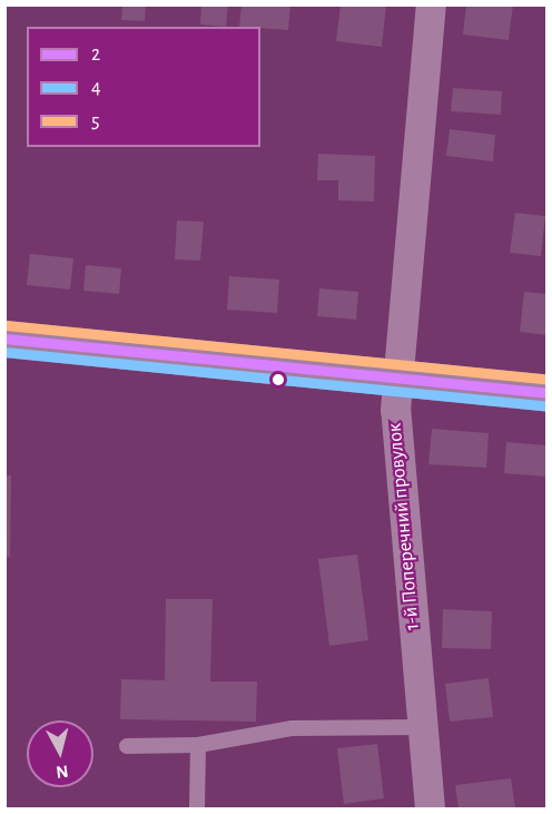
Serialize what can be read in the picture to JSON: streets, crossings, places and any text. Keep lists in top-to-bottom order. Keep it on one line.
{"streets":{"street":["1-й Поперечний провулок"]},"lines":["transit line 5","transit line 2","transit line 4"],"legend":["2","4","5"],"north":"bottom"}
